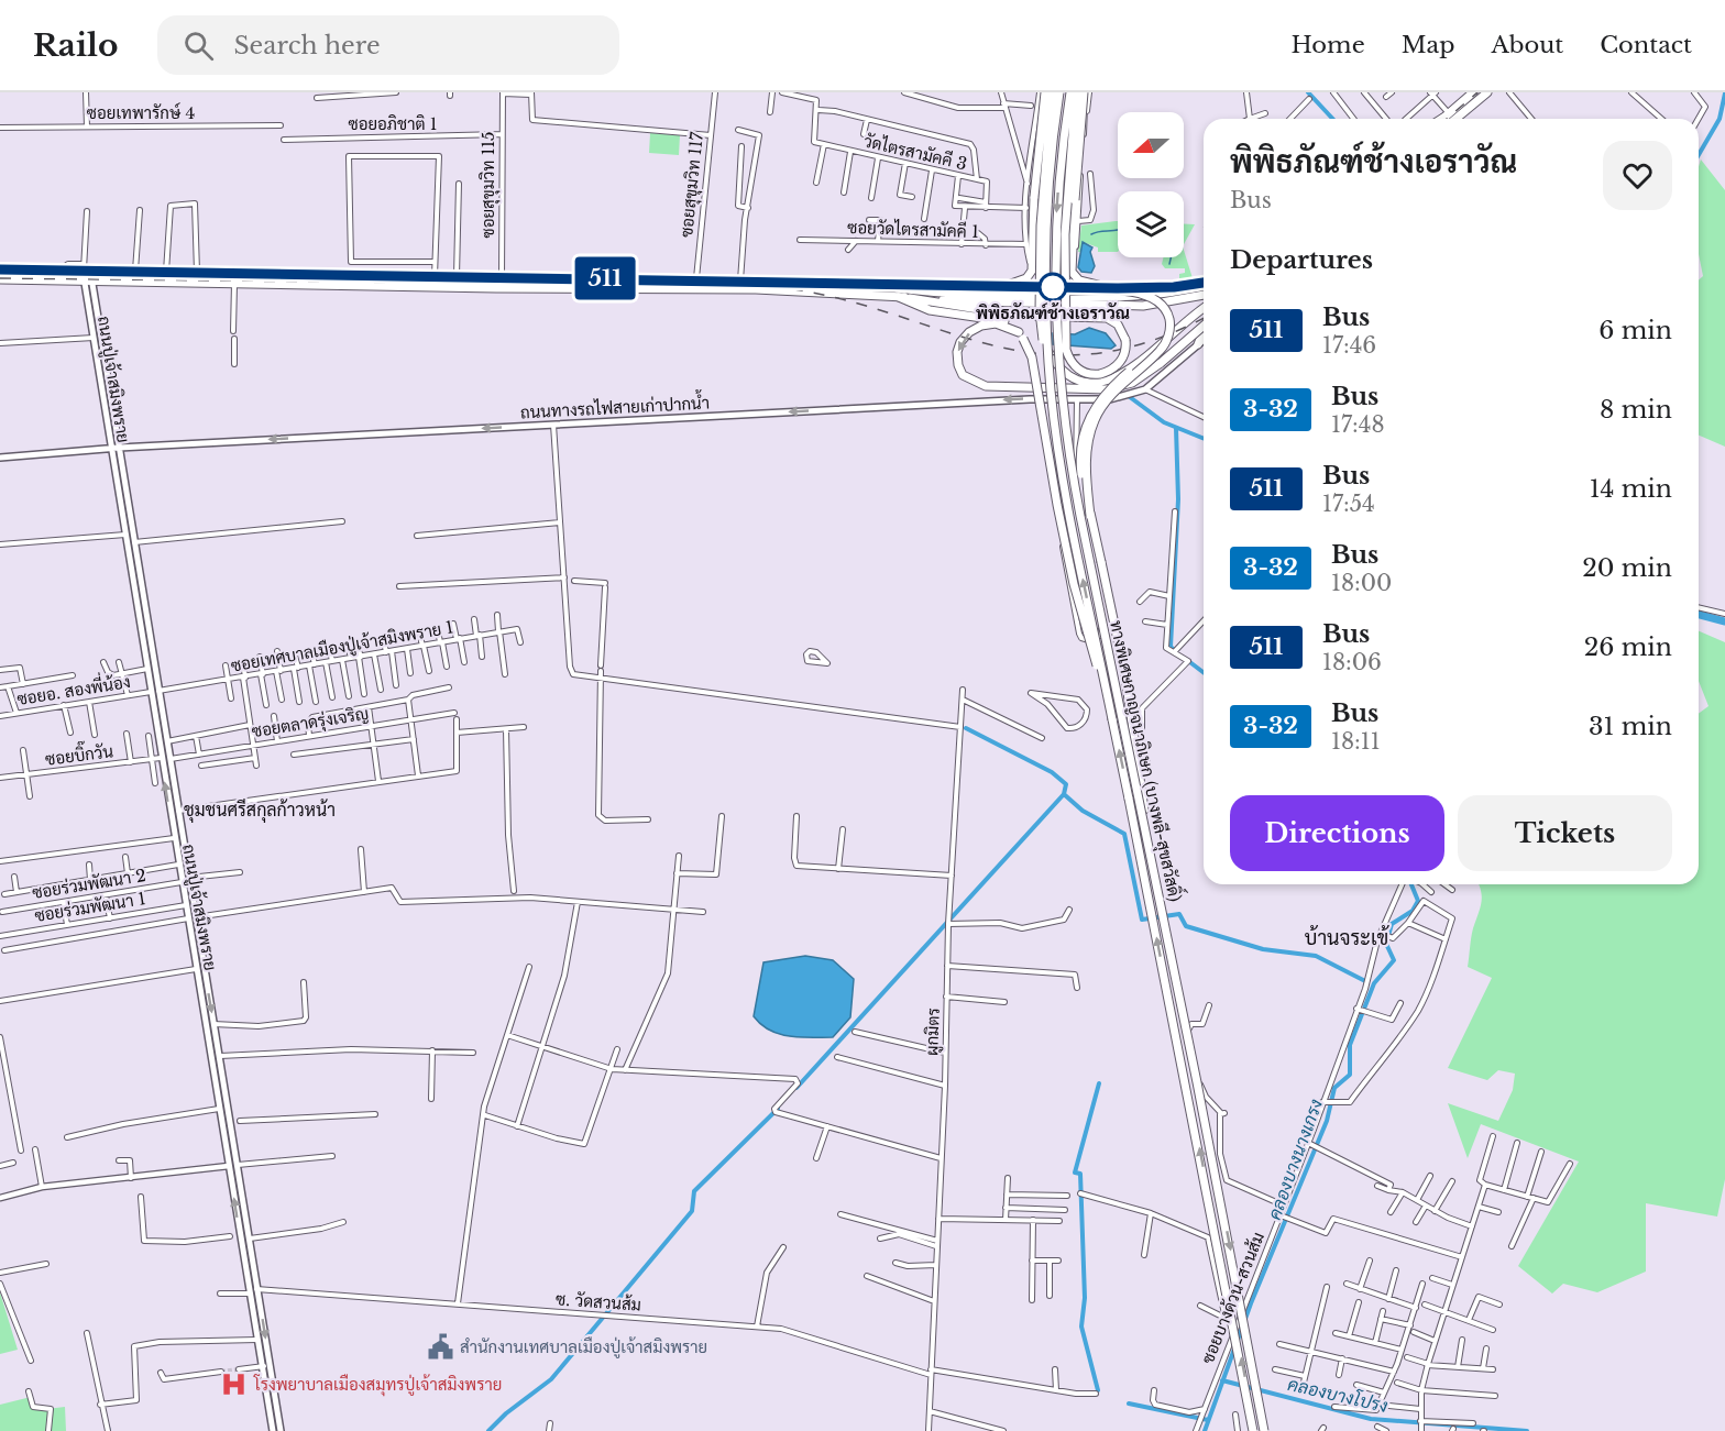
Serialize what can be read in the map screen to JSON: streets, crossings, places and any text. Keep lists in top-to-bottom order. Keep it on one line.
{"streets":{"highway":["ทางพิเศษกาญจนาภิเษก (บางพลี-สุขสวัสดิ์)"],"main road":["ถนนปู่เจ้าสมิงพราย","ถนนทางรถไฟสายเก่าปากน้ำ"],"street":["ซอยเทพารักษ์ 4","ซอยอภิชาติ 1","วัดไตรสามัคคี 3","ซอยสุขุมวิท 115","ซอยสุขุมวิท 117","ซอยวัดไตรสามัคคี 1","ซอยเทศบาลเมืองปู่เจ้าสมิงพราย 1","ซอยอ. สองพี่น้อง","ซอยตลาดรุ่งเจริญ","ซอยบิ๊กวัน","ซอยร่วมพัฒนา 2","ซอยร่วมพัฒนา 1","ผูกมิตร","ซอยบางด้วน-สวนส้ม","ซ. วัดสวนส้ม"]},"crossings":[["ซอยอภิชาติ 1","ซอยสุขุมวิท 115"],["ถนนปู่เจ้าสมิงพราย","ถนนทางรถไฟสายเก่าปากน้ำ"],["ถนนปู่เจ้าสมิงพราย","ซอยเทศบาลเมืองปู่เจ้าสมิงพราย 1"],["ถนนปู่เจ้าสมิงพราย","ซอยอ. สองพี่น้อง"],["ถนนปู่เจ้าสมิงพราย","ซอยตลาดรุ่งเจริญ"],["ถนนปู่เจ้าสมิงพราย","ซอยบิ๊กวัน"],["ถนนปู่เจ้าสมิงพราย","ซอยร่วมพัฒนา 2"],["ถนนปู่เจ้าสมิงพราย","ซอยร่วมพัฒนา 1"],["ถนนปู่เจ้าสมิงพราย","ซ. วัดสวนส้ม"],["ซอยเทศบาลเมืองปู่เจ้าสมิงพราย 1","ซอยอ. สองพี่น้อง"],["ผูกมิตร","ซ. วัดสวนส้ม"]],"one_way":["ถนนทางรถไฟสายเก่าปากน้ำ"],"districts":["ชุมชนศรีสกุลก้าวหน้า","บ้านจระเข้"],"water":["คลองบางนางเกรง","คลองบางโปรง"],"places":{"other":["พิพิธภัณฑ์ช้างเอราวัณ"],"public building":["สำนักงานเทศบาลเมืองปู่เจ้าสมิงพราย"],"hospital":["โรงพยาบาลเมืองสมุทรปู่เจ้าสมิงพราย"]},"lines":["bus line 511"],"north":"left","page":{"header":"Railo","search":"Search here","nav":["Home","Map","About","Contact"],"on_map":"511","heading":[["พิพิธภัณฑ์ช้างเอราวัณ","Bus"],"Departures"],"list":[{"mark":"511","name":"Bus","note":"17:46","value":"6 min"},{"mark":"3-32","name":"Bus","note":"17:48","value":"8 min"},{"mark":"511","name":"Bus","note":"17:54","value":"14 min"},{"mark":"3-32","name":"Bus","note":"18:00","value":"20 min"},{"mark":"511","name":"Bus","note":"18:06","value":"26 min"},{"mark":"3-32","name":"Bus","note":"18:11","value":"31 min"}],"buttons":["Directions","Tickets"]}}
